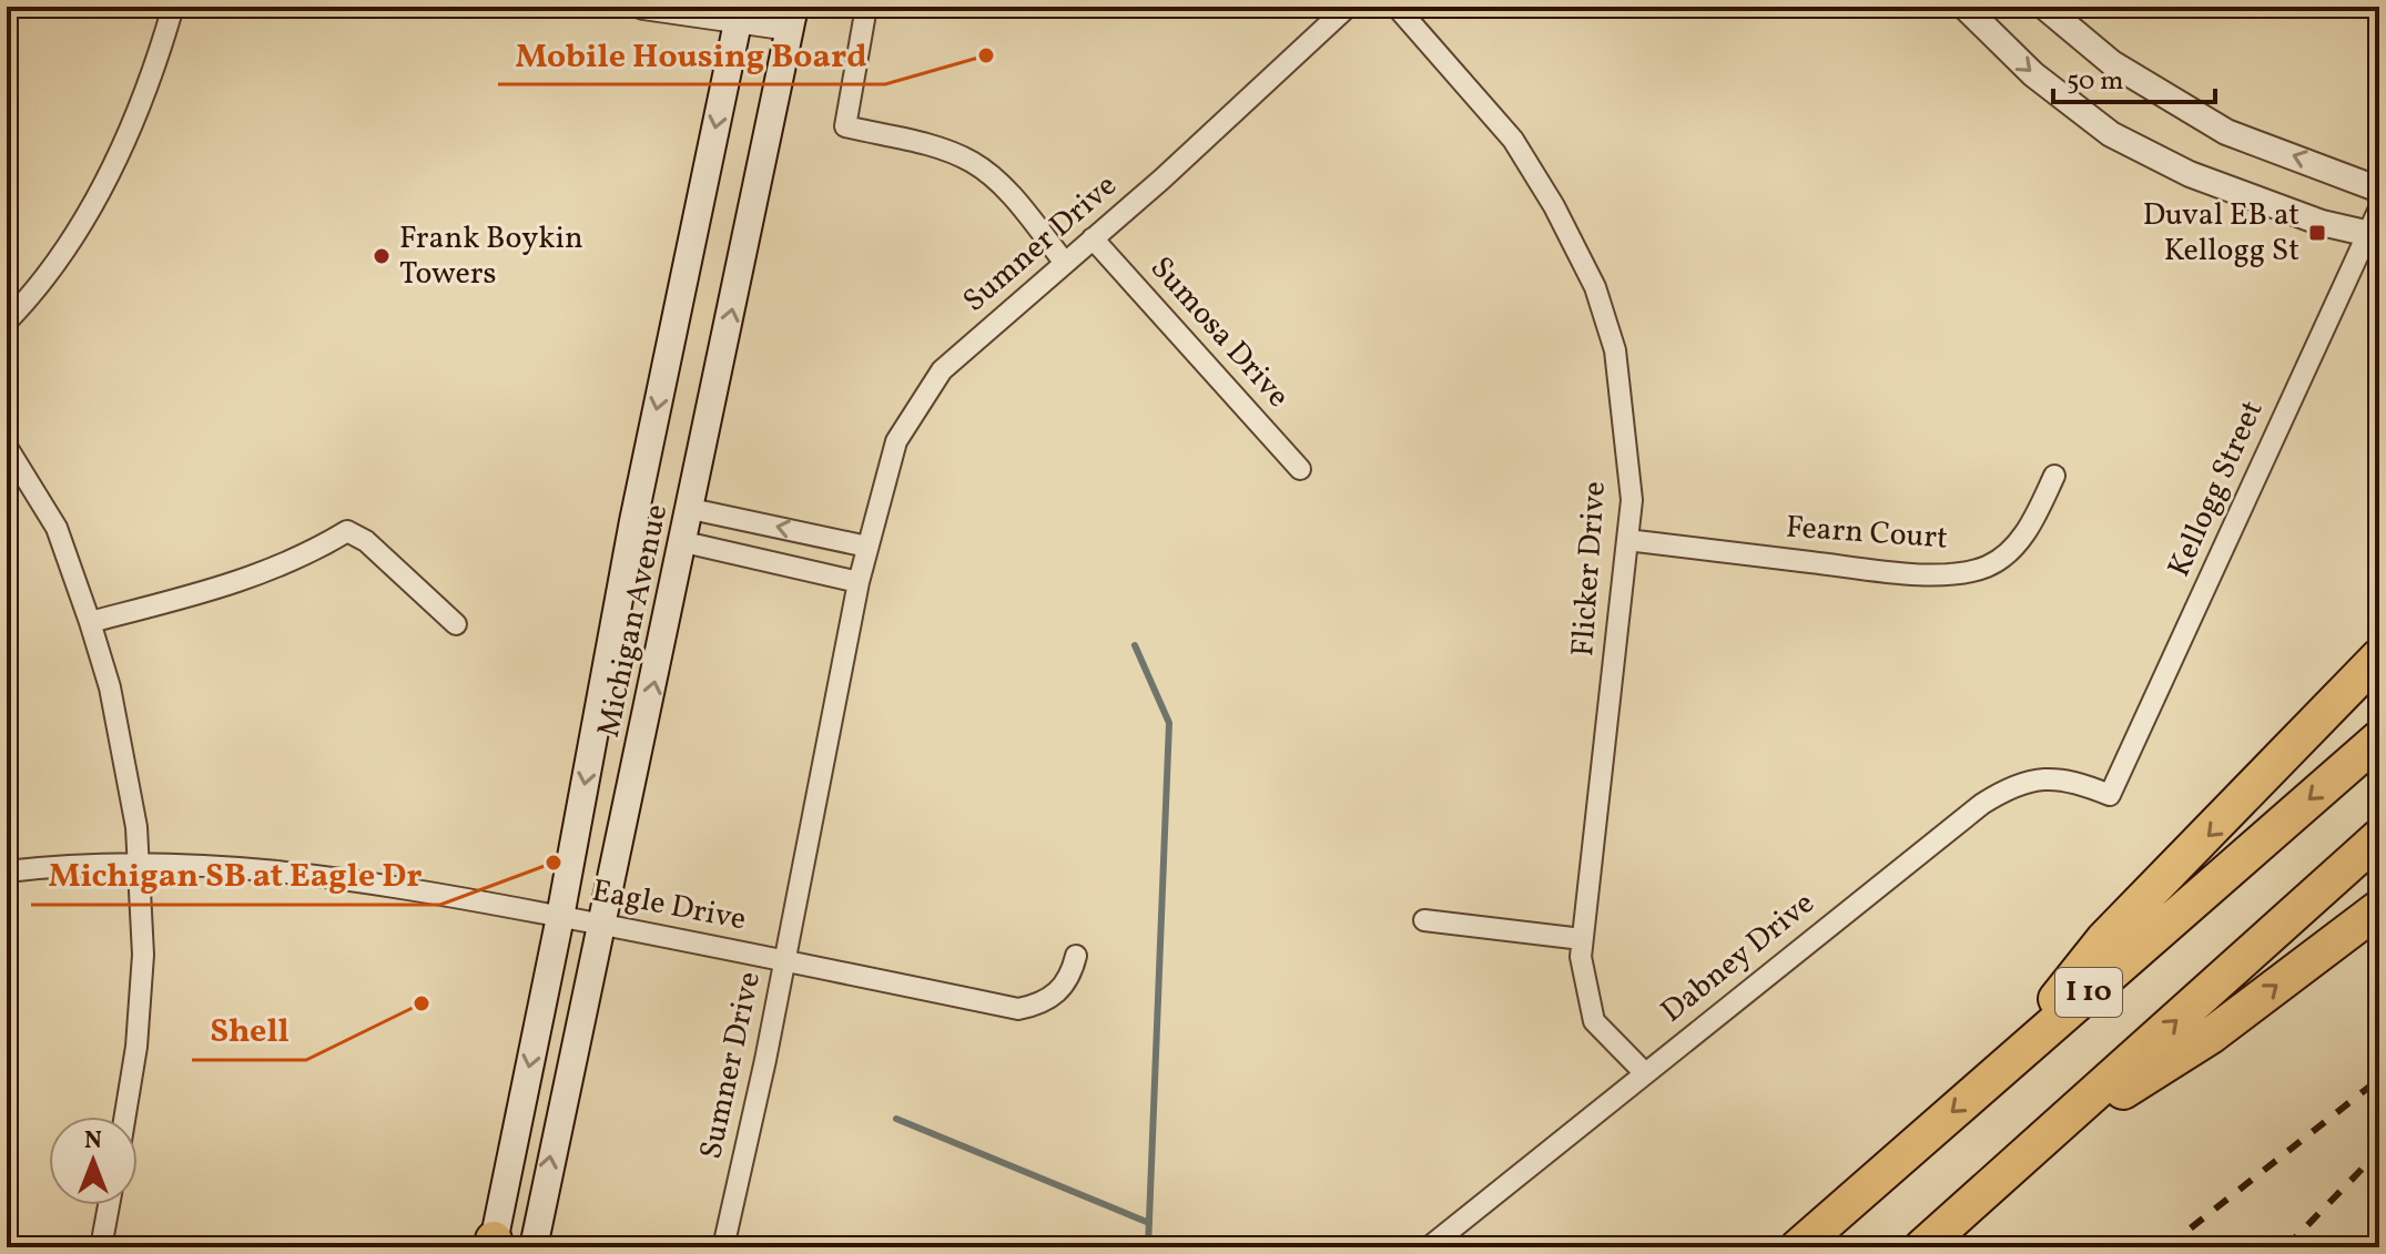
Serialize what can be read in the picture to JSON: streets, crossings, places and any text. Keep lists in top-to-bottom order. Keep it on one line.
{"streets":{"highway":["I 10"],"main road":["Michigan Avenue"],"street":["Sumner Drive","Sumosa Drive","Kellogg Street","Fearn Court","Flicker Drive","Eagle Drive","Dabney Drive"]},"crossings":[["Sumner Drive","Sumosa Drive"],["Sumner Drive","Eagle Drive"],["Kellogg Street","Dabney Drive"],["Fearn Court","Flicker Drive"],["Flicker Drive","Dabney Drive"],["Michigan Avenue","Eagle Drive"]],"places":{"other":["Mobile Housing Board","Frank Boykin Towers","Michigan SB at Eagle Dr","Shell"],"transit":["Duval EB at Kellogg St"]},"scale_bar":"50 m","north":"top"}
